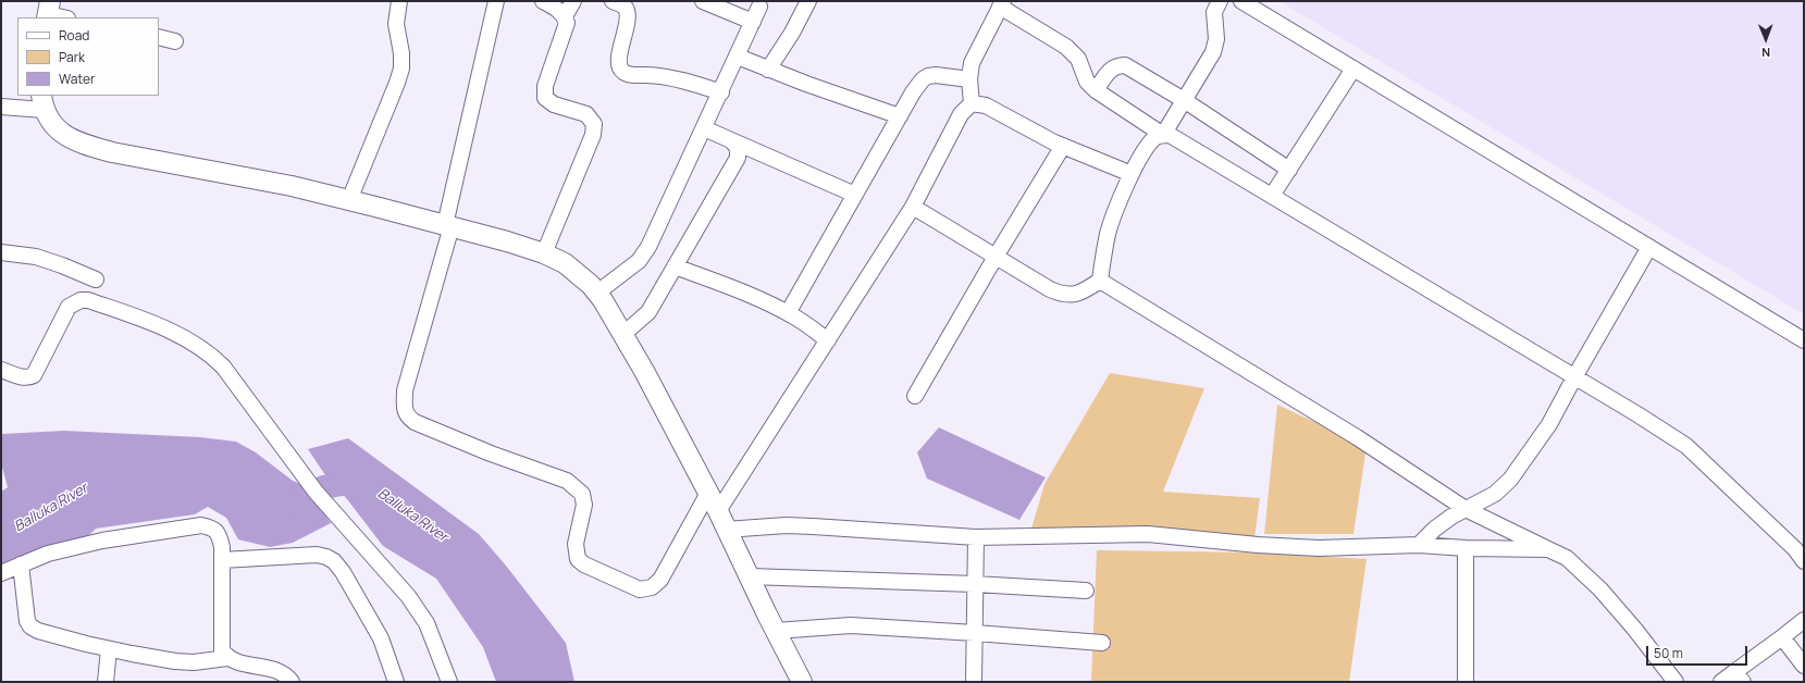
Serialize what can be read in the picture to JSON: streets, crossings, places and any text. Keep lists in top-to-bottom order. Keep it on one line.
{"water":["Balluka River"],"legend":["Road","Park","Water"],"scale_bar":"50 m","north":"bottom"}
